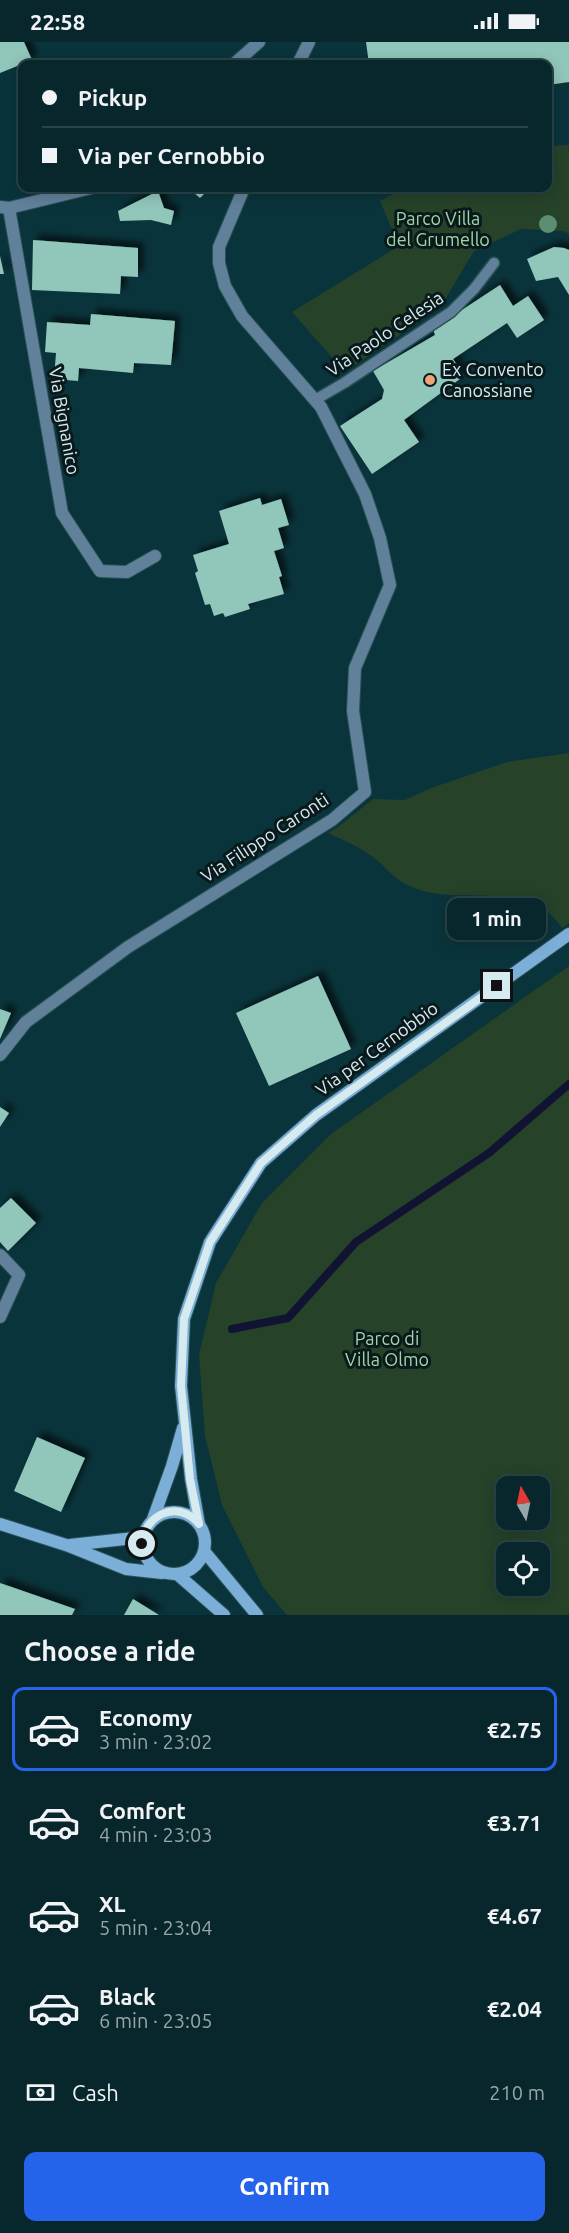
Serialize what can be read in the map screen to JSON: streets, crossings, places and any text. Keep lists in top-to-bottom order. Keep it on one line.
{"streets":{"main road":["Via per Cernobbio"],"street":["Via Bignanico","Via Filippo Caronti"],"lane":["Via Paolo Celesia"]},"crossings":[["Via Paolo Celesia","Via Filippo Caronti"]],"parks":["Parco Villa del Grumello","Parco di Villa Olmo"],"places":["Ex Convento Canossiane"],"north":"top","page":{"status":"22:58","banner":["Pickup","Via per Cernobbio"],"bubble":"1 min","heading":"Choose a ride","list":[{"name":"Economy","note":"3 min · 23:02","value":"€2.75"},{"name":"Comfort","note":"4 min · 23:03","value":"€3.71"},{"name":"XL","note":"5 min · 23:04","value":"€4.67"},{"name":"Black","note":"6 min · 23:05","value":"€2.04"}],"pay":["Cash","210 m"],"buttons":"Confirm"}}
